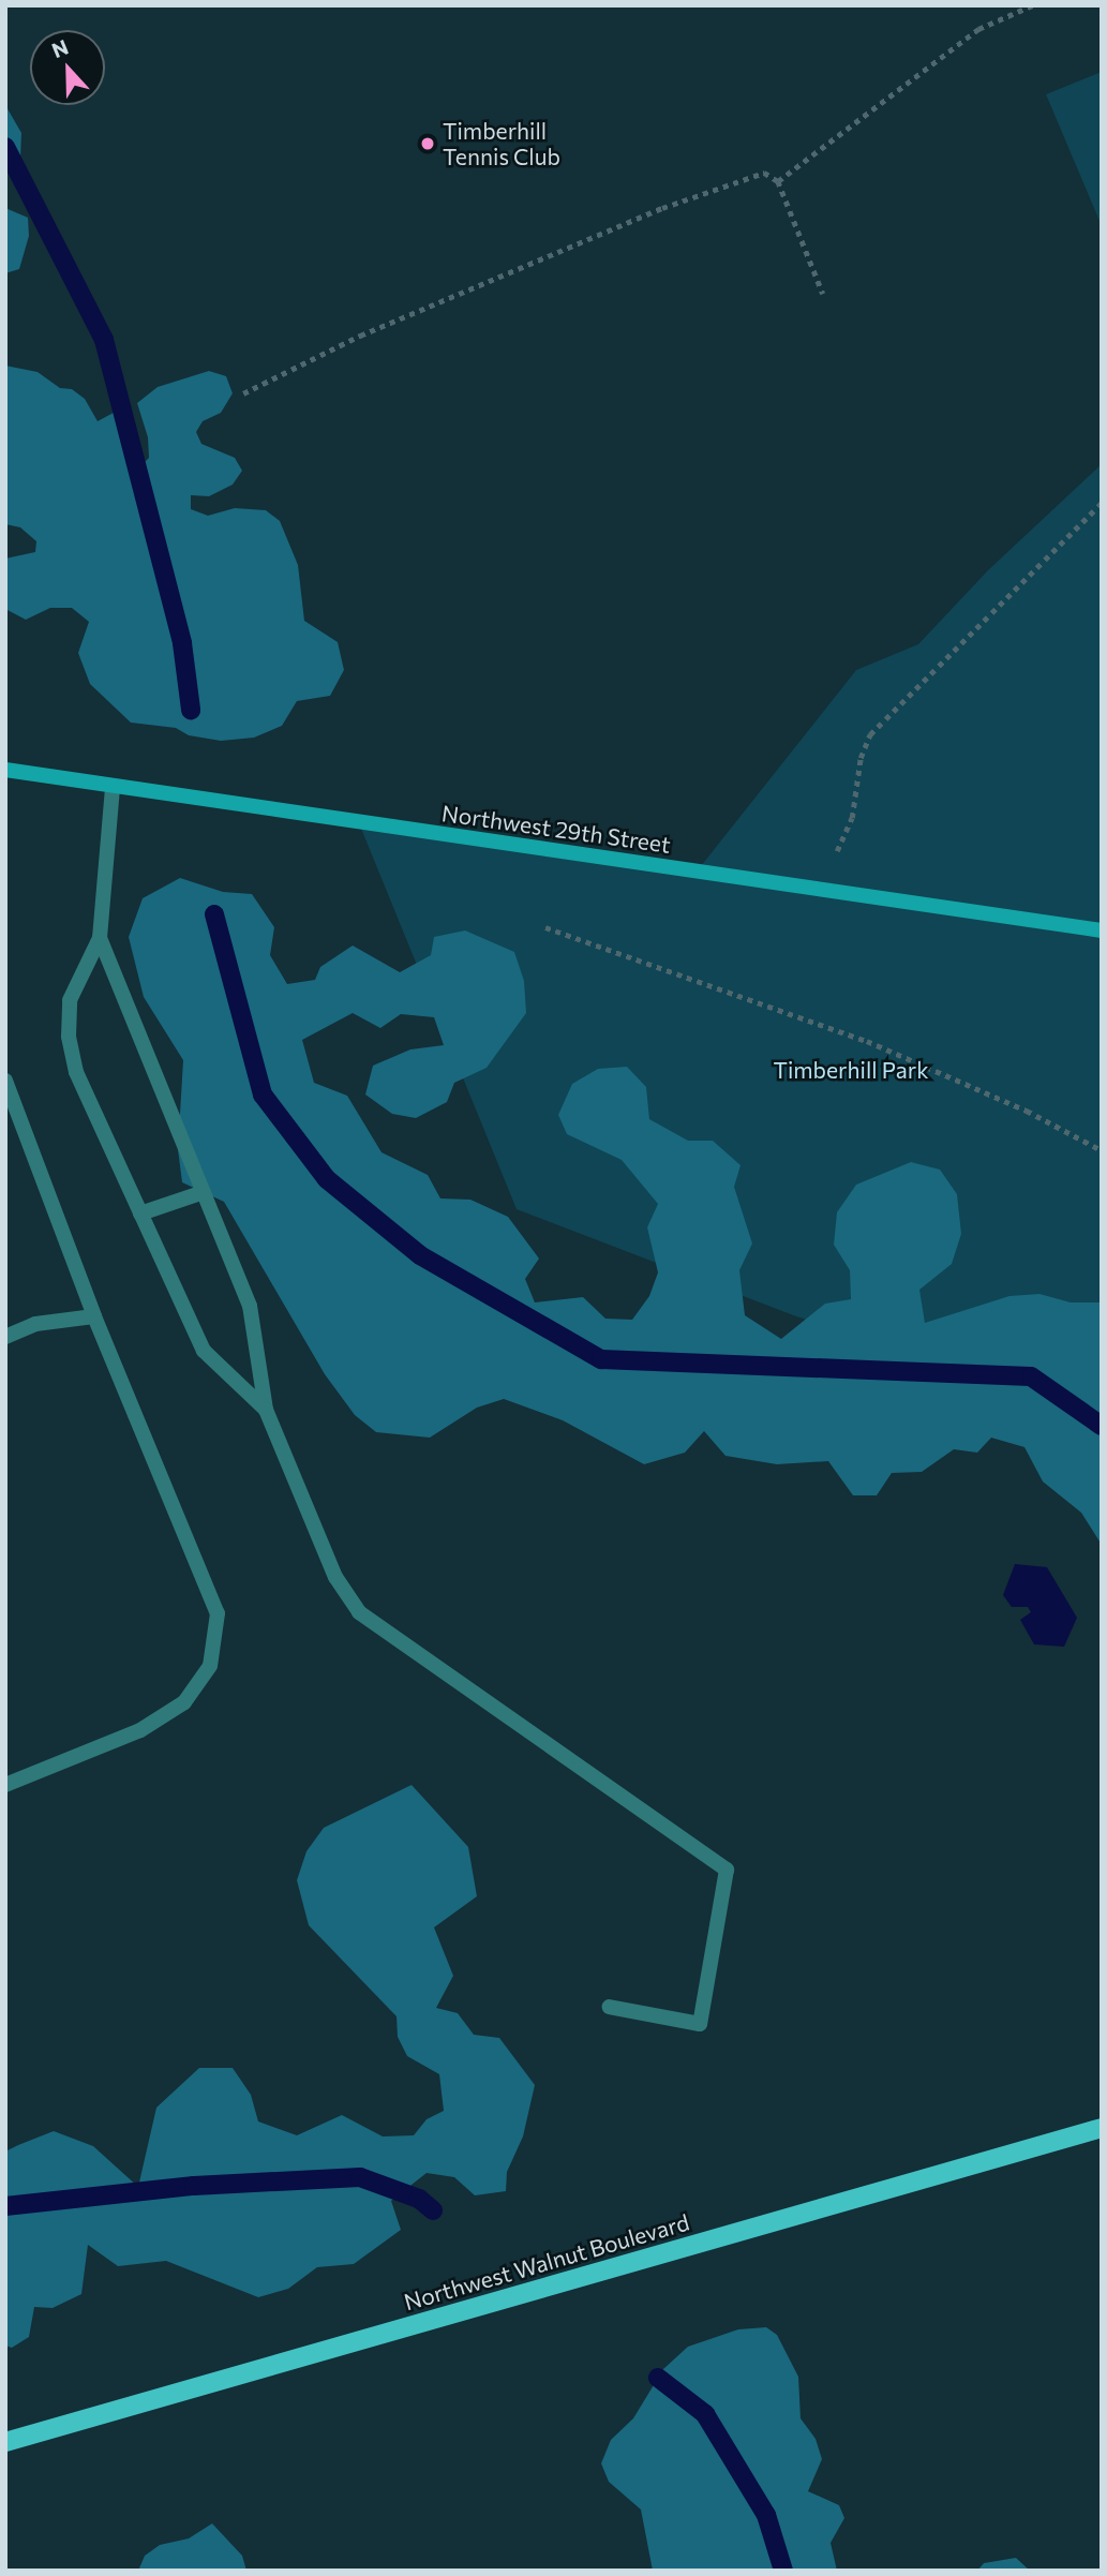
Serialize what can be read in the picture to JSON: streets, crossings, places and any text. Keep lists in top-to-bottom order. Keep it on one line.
{"streets":{"main road":["Northwest Walnut Boulevard"],"street":["Northwest 29th Street"]},"parks":["Timberhill Park"],"places":["Timberhill Tennis Club"],"north":"top"}
